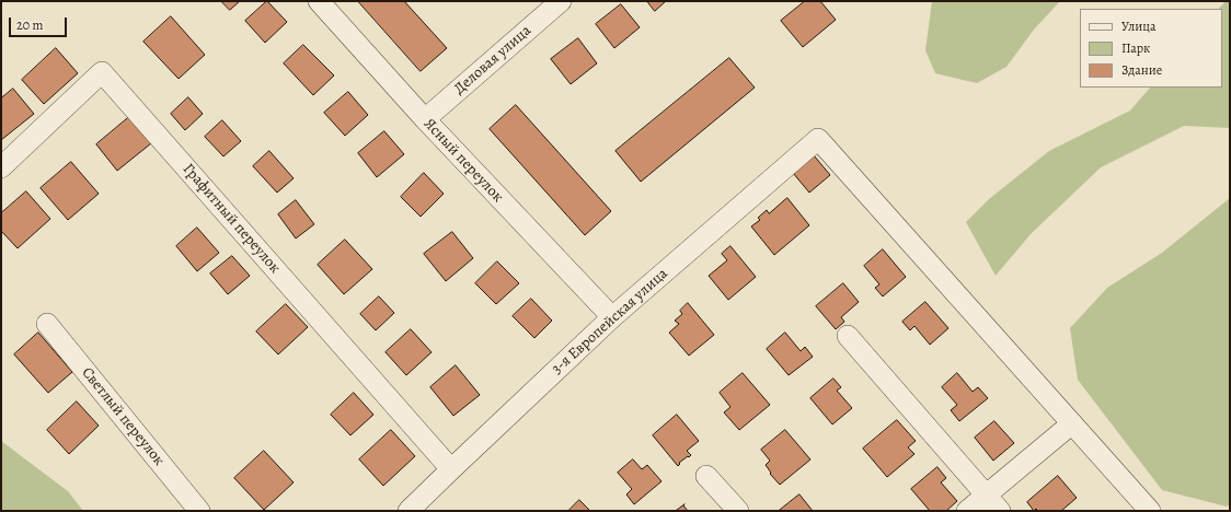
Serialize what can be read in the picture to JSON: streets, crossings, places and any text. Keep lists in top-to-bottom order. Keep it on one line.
{"streets":{"street":["Деловая улица","Ясный переулок","Графитный переулок","3-я Европейская улица","Светлый переулок"]},"crossings":[["Деловая улица","Ясный переулок"],["Ясный переулок","3-я Европейская улица"],["Графитный переулок","3-я Европейская улица"]],"legend":["Улица","Парк","Здание"],"scale_bar":"20 m"}
